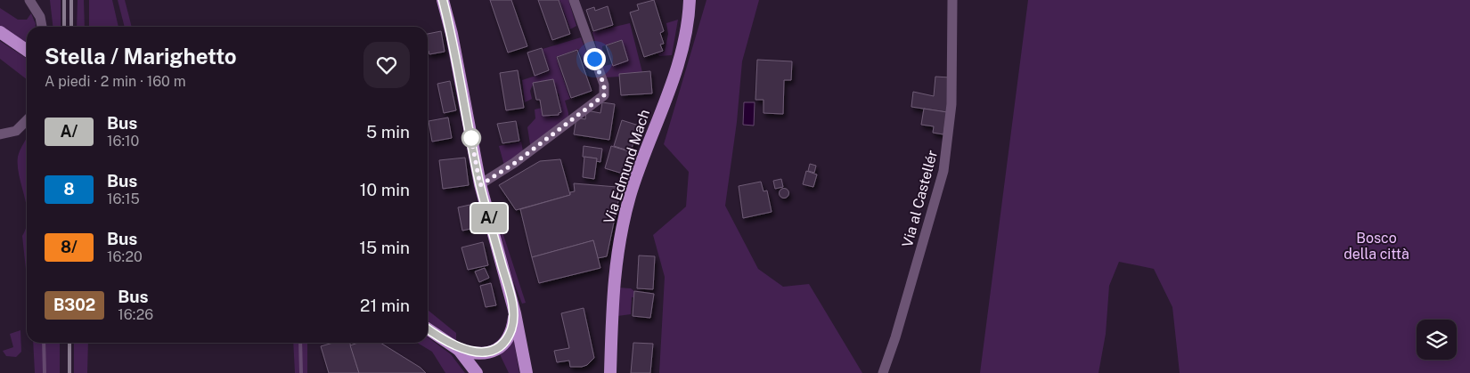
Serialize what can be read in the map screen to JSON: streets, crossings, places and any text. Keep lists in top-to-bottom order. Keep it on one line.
{"streets":{"main road":["Via Edmund Mach"],"street":["Via al Castellér"]},"parks":["Bosco della città"],"lines":["bus line A/"],"page":{"on_map":"A/","heading":["Stella / Marighetto","A piedi · 2 min · 160 m"],"list":[{"mark":"A/","name":"Bus","note":"16:10","value":"5 min"},{"mark":"8","name":"Bus","note":"16:15","value":"10 min"},{"mark":"8/","name":"Bus","note":"16:20","value":"15 min"},{"mark":"B302","name":"Bus","note":"16:26","value":"21 min"}]}}
